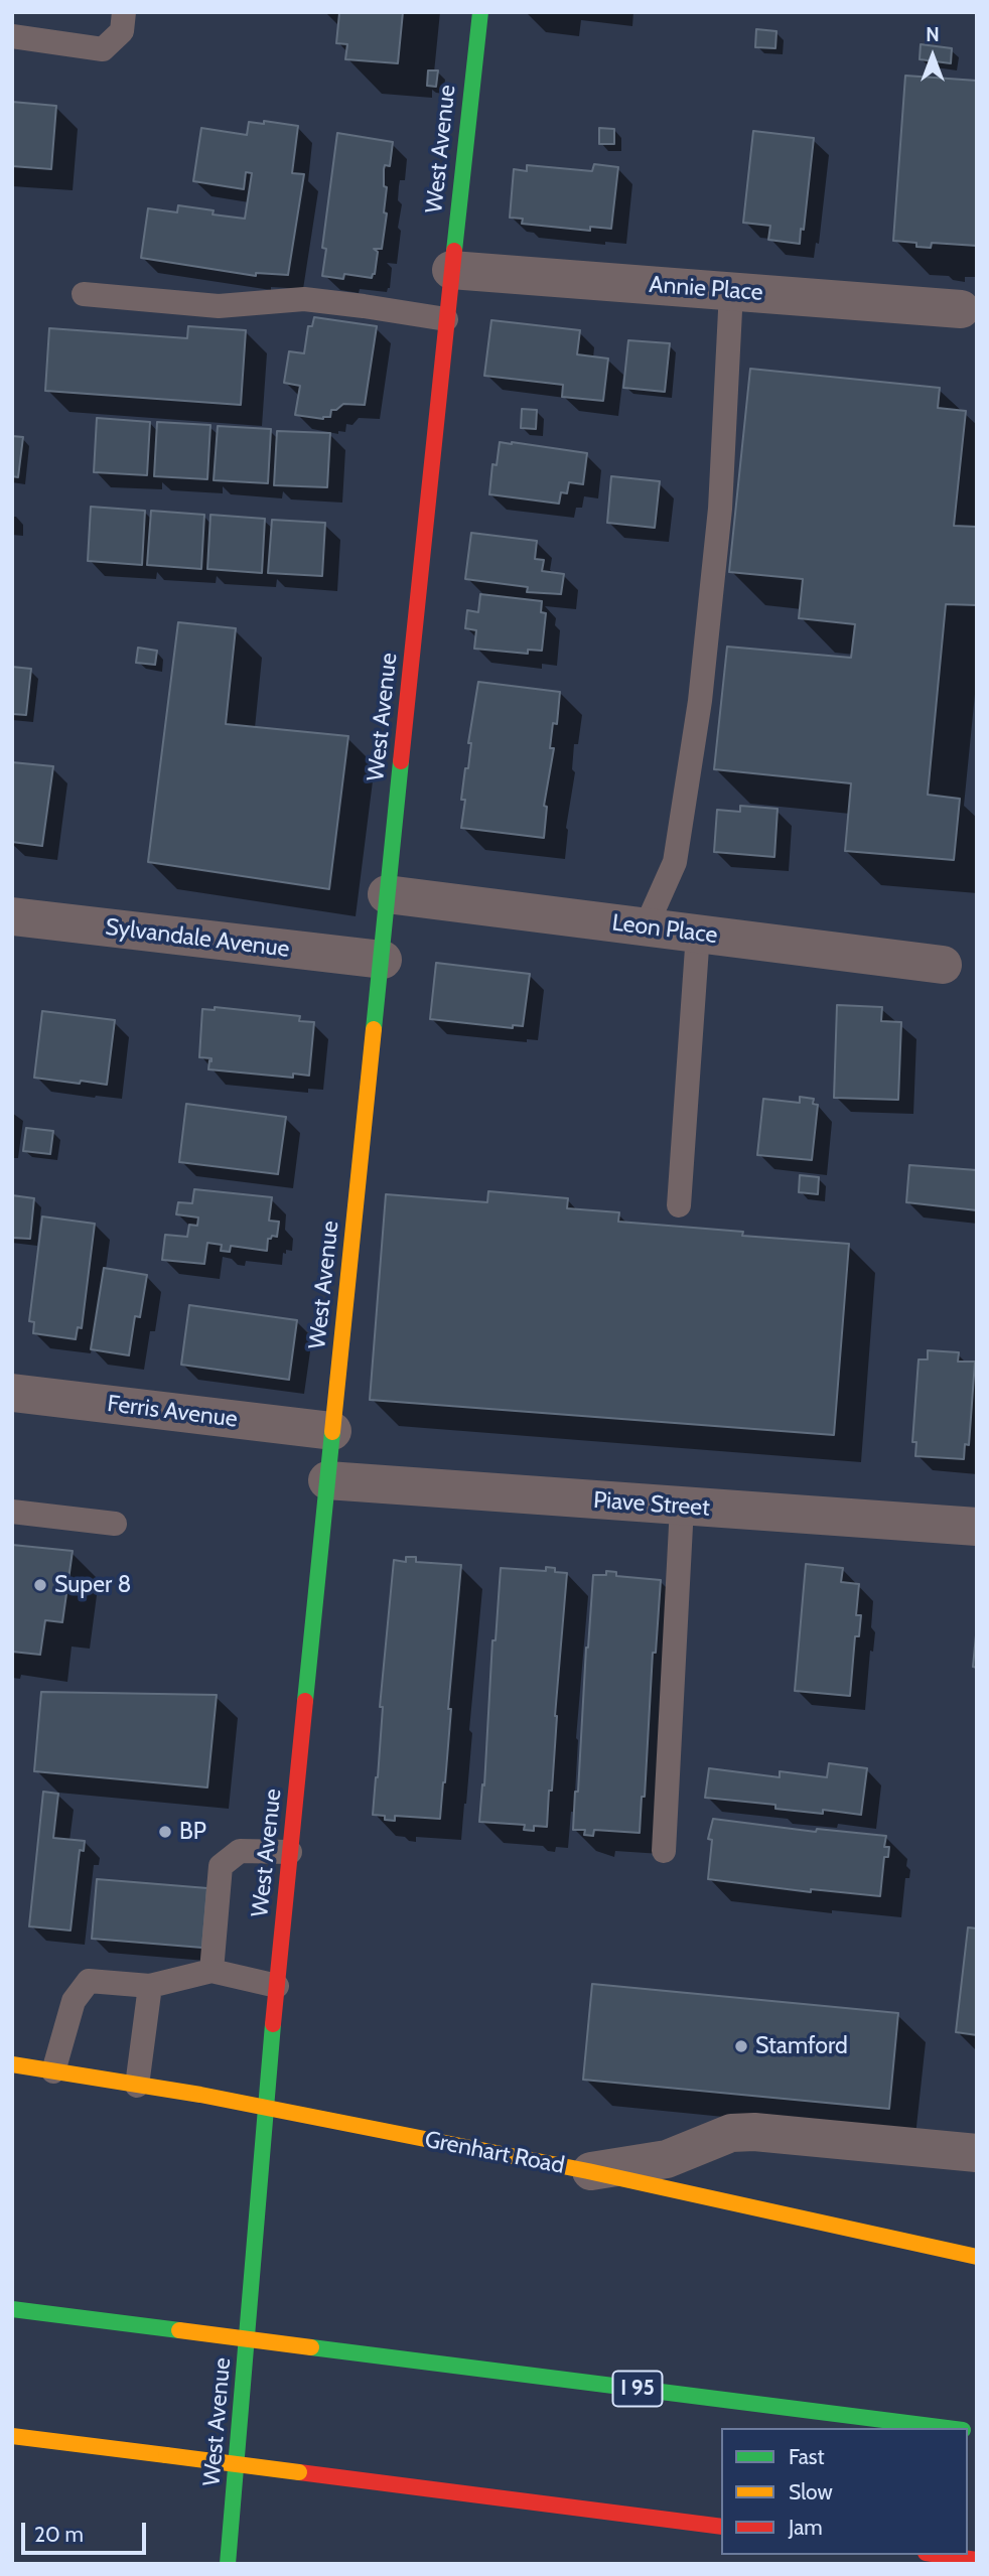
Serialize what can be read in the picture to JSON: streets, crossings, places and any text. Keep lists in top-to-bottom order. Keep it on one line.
{"streets":{"main road":["West Avenue","Grenhart Road","I 95"],"street":["Annie Place","Leon Place","Sylvandale Avenue","Ferris Avenue","Piave Street"]},"crossings":[["West Avenue","Annie Place"],["West Avenue","Leon Place"],["West Avenue","Sylvandale Avenue"],["West Avenue","Ferris Avenue"],["West Avenue","Piave Street"],["West Avenue","Grenhart Road"]],"places":["Super 8","BP","Stamford"],"legend":["Fast","Slow","Jam"],"scale_bar":"20 m","north":"top"}
